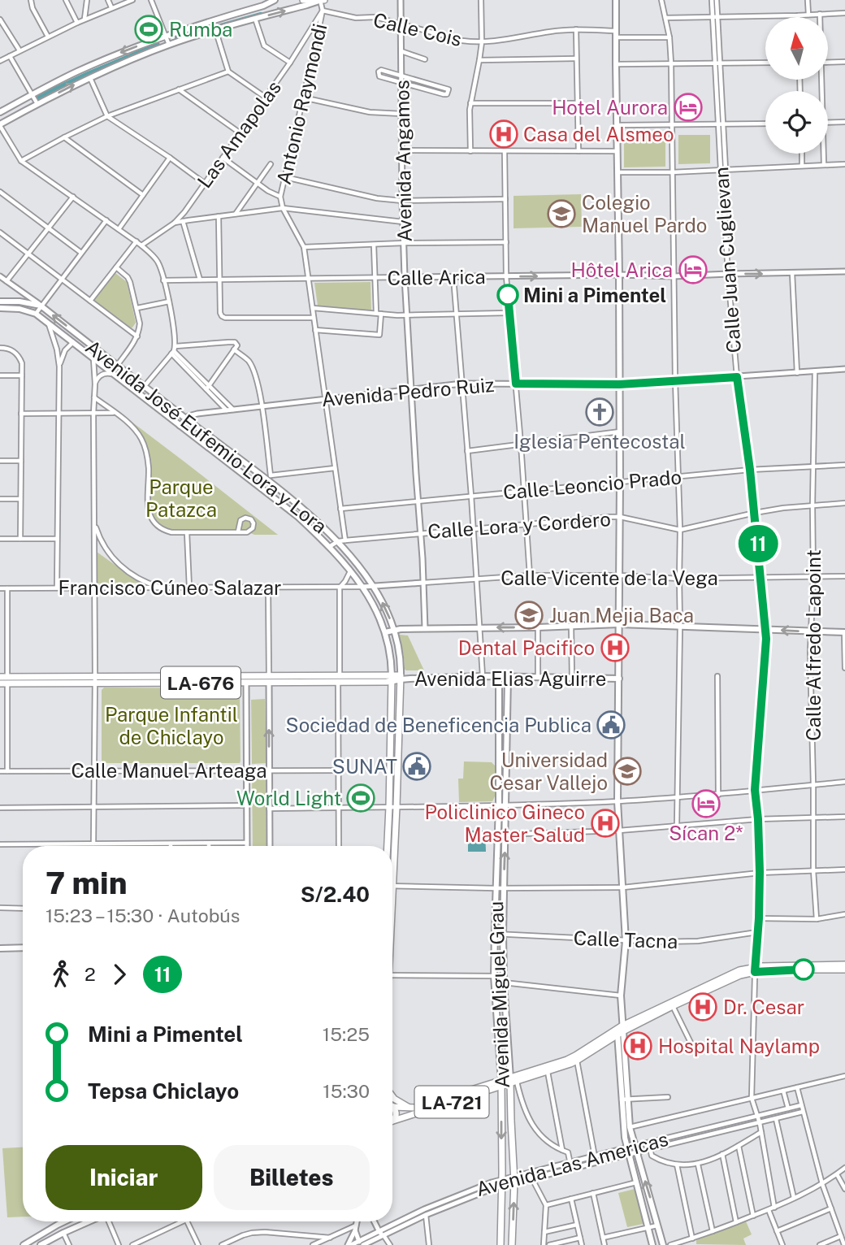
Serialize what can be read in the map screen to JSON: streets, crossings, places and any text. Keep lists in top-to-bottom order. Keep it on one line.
{"streets":{"main road":["Avenida José Eufemio Lora y Lora","Avenida Elias Aguirre","LA-676","Avenida Miguel Grau","LA-721"],"street":["Calle Cois","Antonio Raymondi","Las Amapolas","Avenida Angamos","Calle Juan Cuglievan","Calle Arica","Avenida Pedro Ruiz","Calle Leoncio Prado","Calle Lora y Cordero","Calle Vicente de la Vega","Francisco Cúneo Salazar","Calle Alfredo Lapoint","Calle Manuel Arteaga","Calle Tacna","Avenida Las Americas"]},"crossings":[["Calle Cois","Antonio Raymondi"],["Calle Cois","Las Amapolas"],["Calle Cois","Avenida Angamos"],["Antonio Raymondi","Las Amapolas"],["Antonio Raymondi","Calle Arica"],["Antonio Raymondi","Avenida Pedro Ruiz"],["Antonio Raymondi","Calle Leoncio Prado"],["Antonio Raymondi","Calle Lora y Cordero"],["Avenida Angamos","Calle Arica"],["Avenida Angamos","Avenida Pedro Ruiz"],["Avenida Angamos","Calle Leoncio Prado"],["Avenida Angamos","Calle Lora y Cordero"],["Avenida Angamos","Calle Vicente de la Vega"],["Calle Juan Cuglievan","Calle Arica"],["Calle Juan Cuglievan","Avenida Pedro Ruiz"],["Calle Juan Cuglievan","Calle Leoncio Prado"],["Calle Juan Cuglievan","Calle Lora y Cordero"],["Calle Juan Cuglievan","Calle Vicente de la Vega"],["Calle Juan Cuglievan","Calle Tacna"],["Avenida Pedro Ruiz","Avenida José Eufemio Lora y Lora"],["Avenida Pedro Ruiz","Calle Alfredo Lapoint"],["Avenida José Eufemio Lora y Lora","Calle Lora y Cordero"],["Avenida José Eufemio Lora y Lora","Calle Vicente de la Vega"],["Avenida José Eufemio Lora y Lora","Francisco Cúneo Salazar"],["Avenida José Eufemio Lora y Lora","Avenida Elias Aguirre"],["Avenida José Eufemio Lora y Lora","LA-676"],["Calle Leoncio Prado","Calle Alfredo Lapoint"],["Calle Lora y Cordero","Calle Alfredo Lapoint"],["Calle Vicente de la Vega","Francisco Cúneo Salazar"],["Calle Vicente de la Vega","Calle Alfredo Lapoint"],["Avenida Elias Aguirre","LA-676"],["Avenida Elias Aguirre","Avenida Miguel Grau"],["Calle Tacna","Avenida Miguel Grau"],["Avenida Miguel Grau","LA-721"],["Avenida Miguel Grau","Avenida Las Americas"]],"parks":["Parque Patazca","Parque Infantil de Chiclayo"],"places":{"sports":["Rumba","World Light"],"hotel":["Hotel Aurora","Hôtel Arica","Sícan 2*"],"hospital":["Casa del Alsmeo","Dental Pacifico","Policlinico Gineco Master Salud","Dr. Cesar","Hospital Naylamp"],"school or university":["Colegio Manuel Pardo","Juan Mejia Baca","Universidad Cesar Vallejo"],"other":["Mini a Pimentel"],"church":["Iglesia Pentecostal"],"public building":["Sociedad de Beneficencia Publica","SUNAT"]},"lines":["bus line 11"],"north":"top","page":{"on_map":"11","heading":["7 min","15:23 – 15:30 · Autobús","S/2.40"],"legs":["2","11"],"list":[{"name":"Mini a Pimentel","value":"15:25"},{"name":"Tepsa Chiclayo","value":"15:30"}],"buttons":["Iniciar","Billetes"]}}
